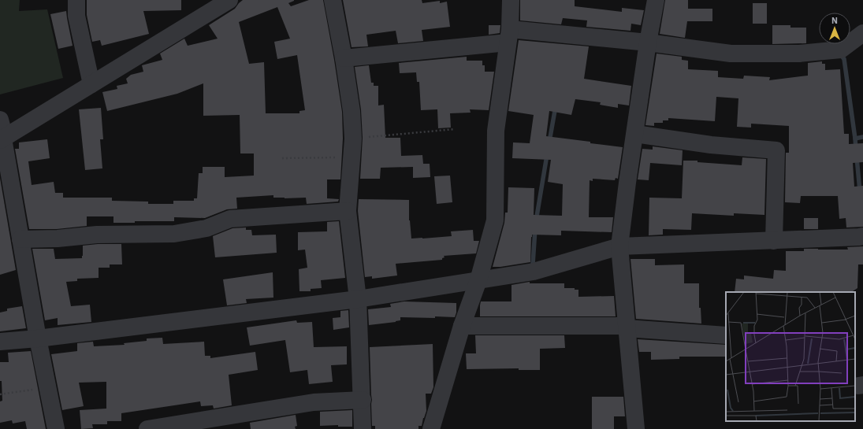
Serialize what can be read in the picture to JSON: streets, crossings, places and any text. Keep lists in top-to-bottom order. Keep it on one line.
{"north":"top"}
